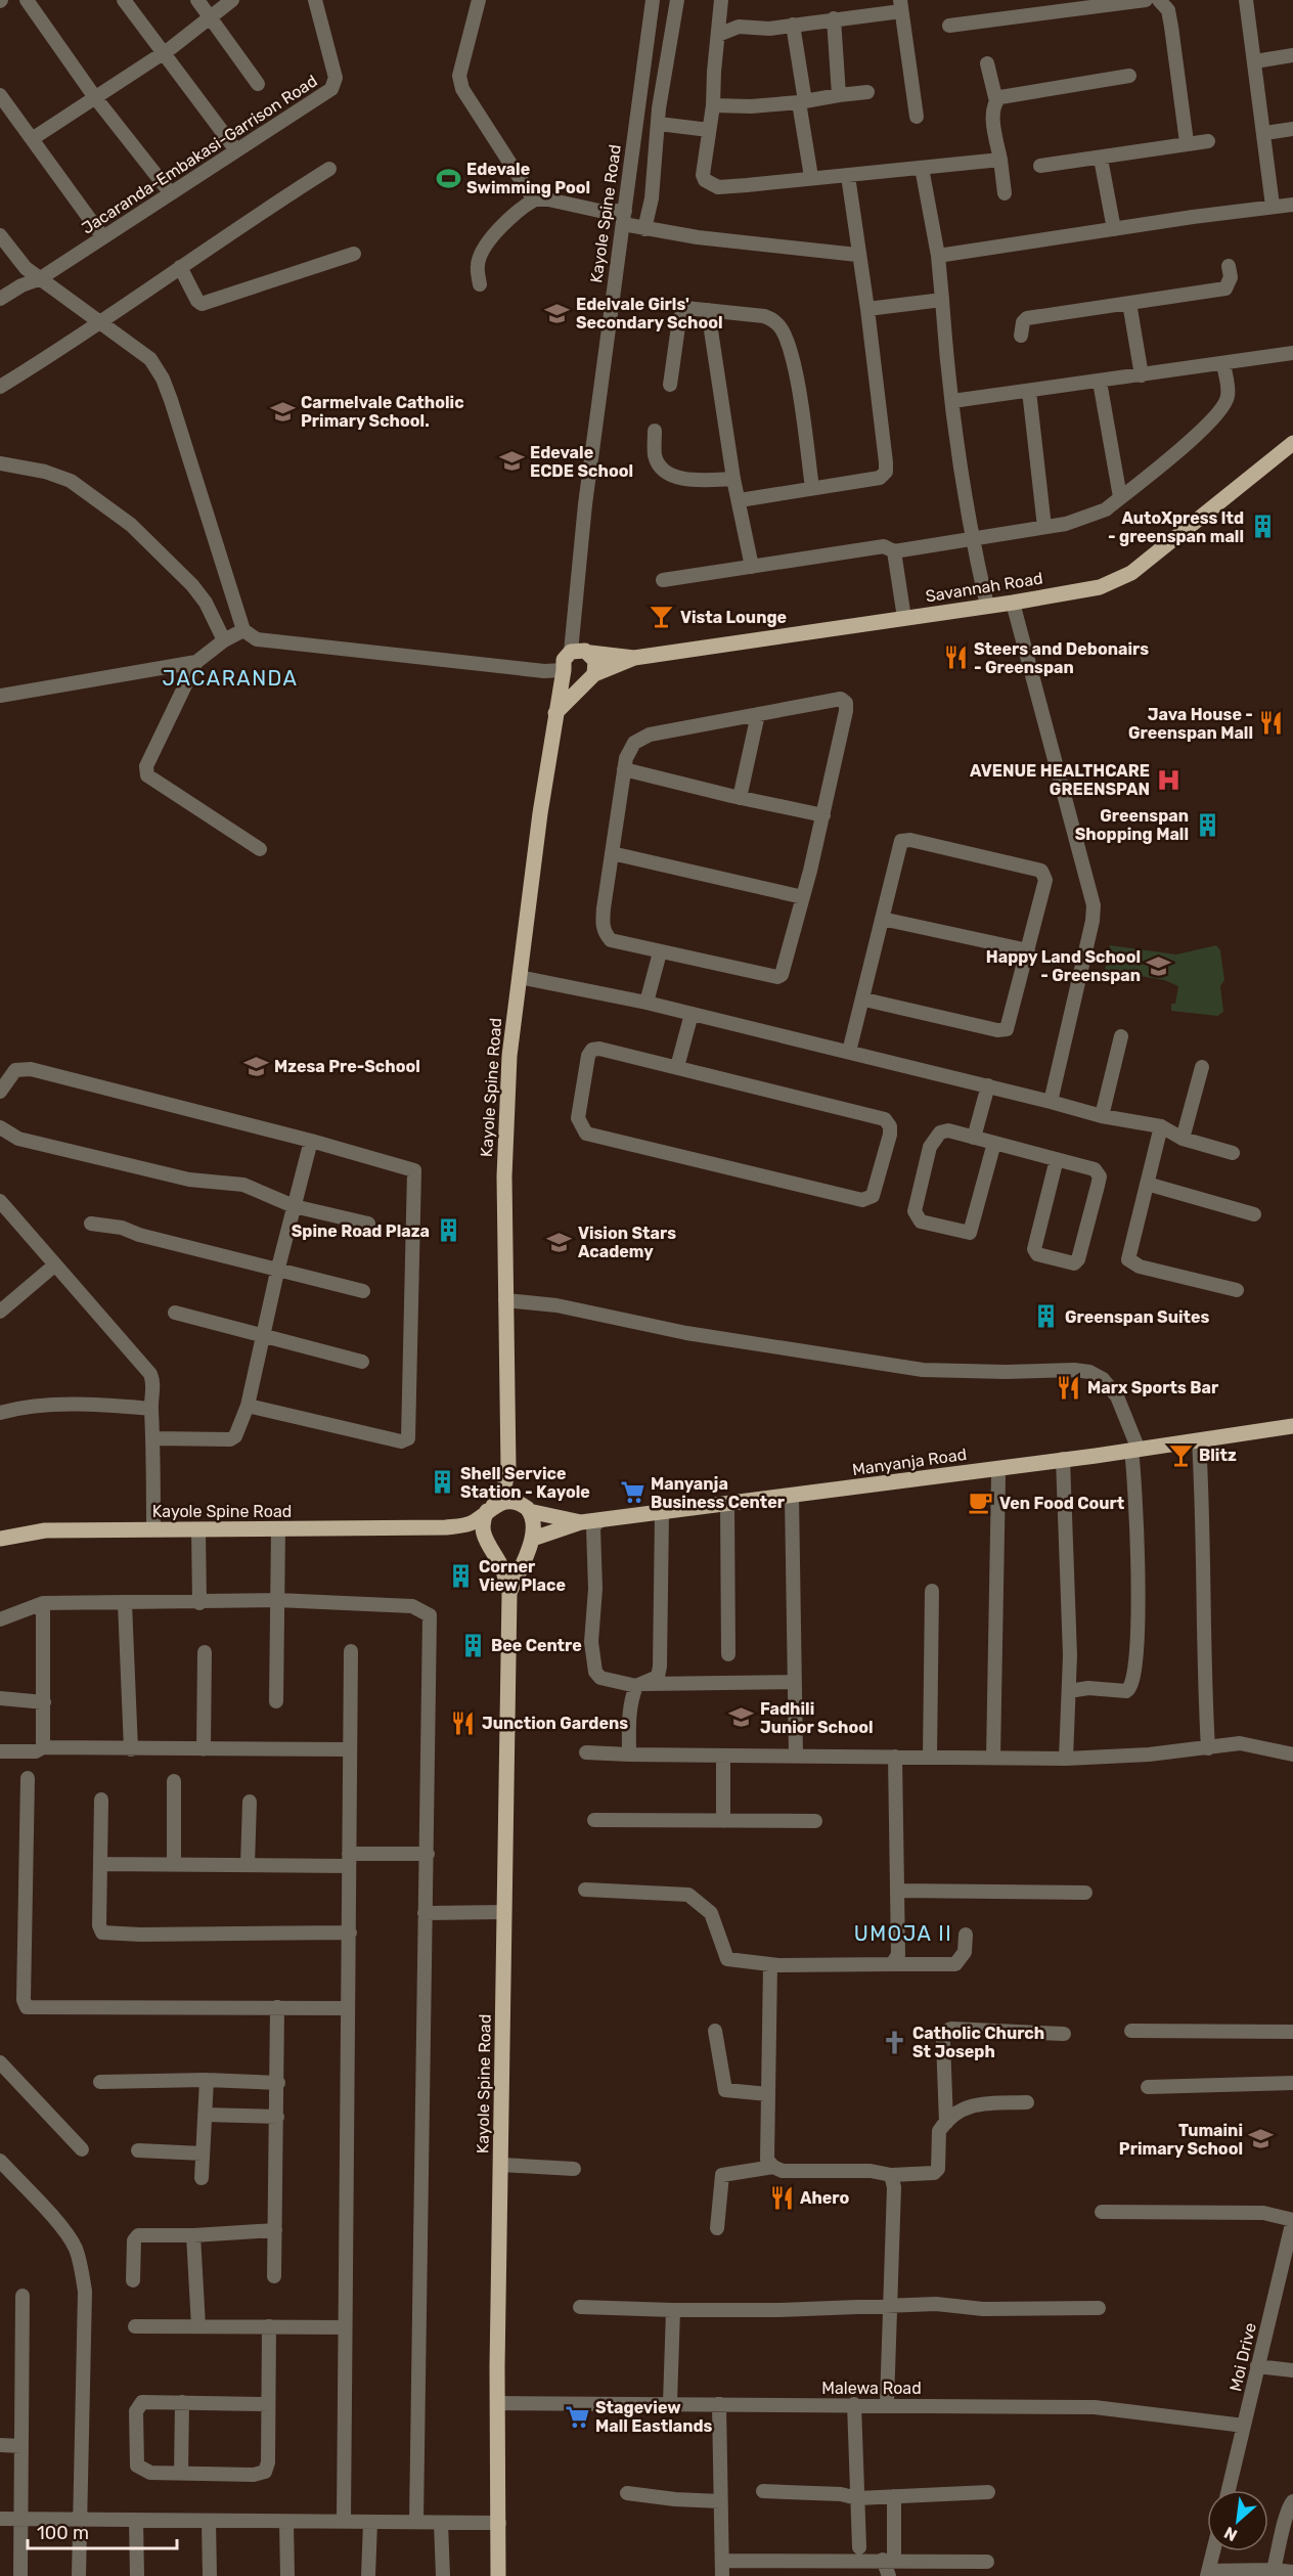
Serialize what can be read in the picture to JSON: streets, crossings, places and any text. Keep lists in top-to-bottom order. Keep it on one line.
{"streets":{"main road":["Kayole Spine Road","Savannah Road","Manyanja Road"],"street":["Jacaranda-Embakasi-Garrison Road","Moi Drive","Malewa Road"]},"crossings":[["Kayole Spine Road","Savannah Road"],["Kayole Spine Road","Malewa Road"],["Moi Drive","Malewa Road"]],"districts":["JACARANDA","UMOJA II"],"places":{"sports":["Edevale Swimming Pool"],"school or university":["Edelvale Girls' Secondary School","Carmelvale Catholic Primary School.","Edevale ECDE School","Happy Land School - Greenspan","Mzesa Pre-School","Vision Stars Academy","Fadhili Junior School","Tumaini Primary School"],"building":["AutoXpress ltd - greenspan mall","Greenspan Shopping Mall","Spine Road Plaza","Greenspan Suites","Shell Service Station - Kayole","Corner View Place","Bee Centre"],"bar":["Vista Lounge","Blitz"],"restaurant":["Steers and Debonairs - Greenspan","Java House - Greenspan Mall","Marx Sports Bar","Junction Gardens","Ahero"],"hospital":["AVENUE HEALTHCARE GREENSPAN"],"supermarket":["Manyanja Business Center","Stageview Mall Eastlands"],"cafe":["Ven Food Court"],"church":["Catholic Church St Joseph"]},"scale_bar":"100 m","north":"bottom left"}
